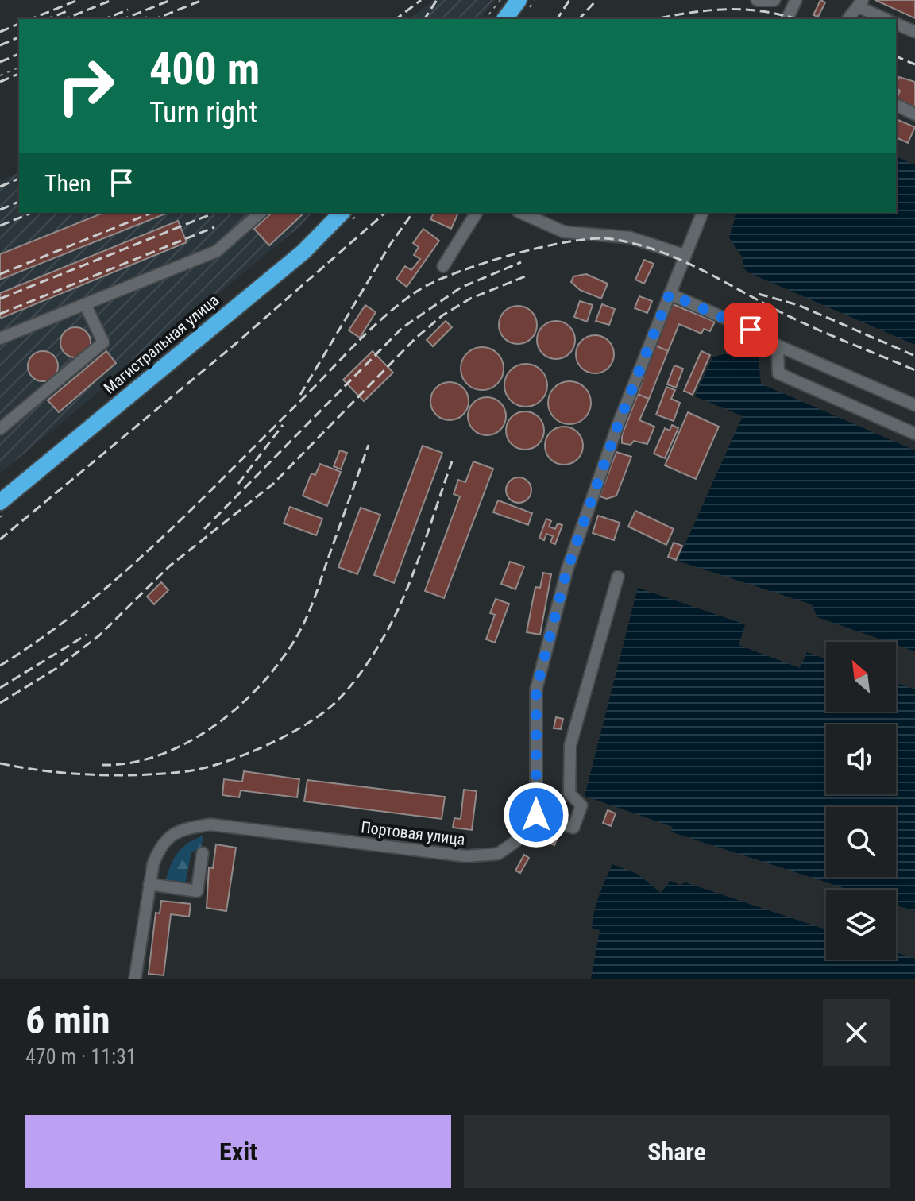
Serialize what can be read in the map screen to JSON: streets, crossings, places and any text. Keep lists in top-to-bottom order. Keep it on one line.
{"streets":{"highway":["Магистральная улица"],"street":["Портовая улица"]},"north":"top left","page":{"turn":["400 m","Turn right"],"then":"Then","heading":["6 min","470 m · 11:31"],"buttons":["Exit","Share"]}}
